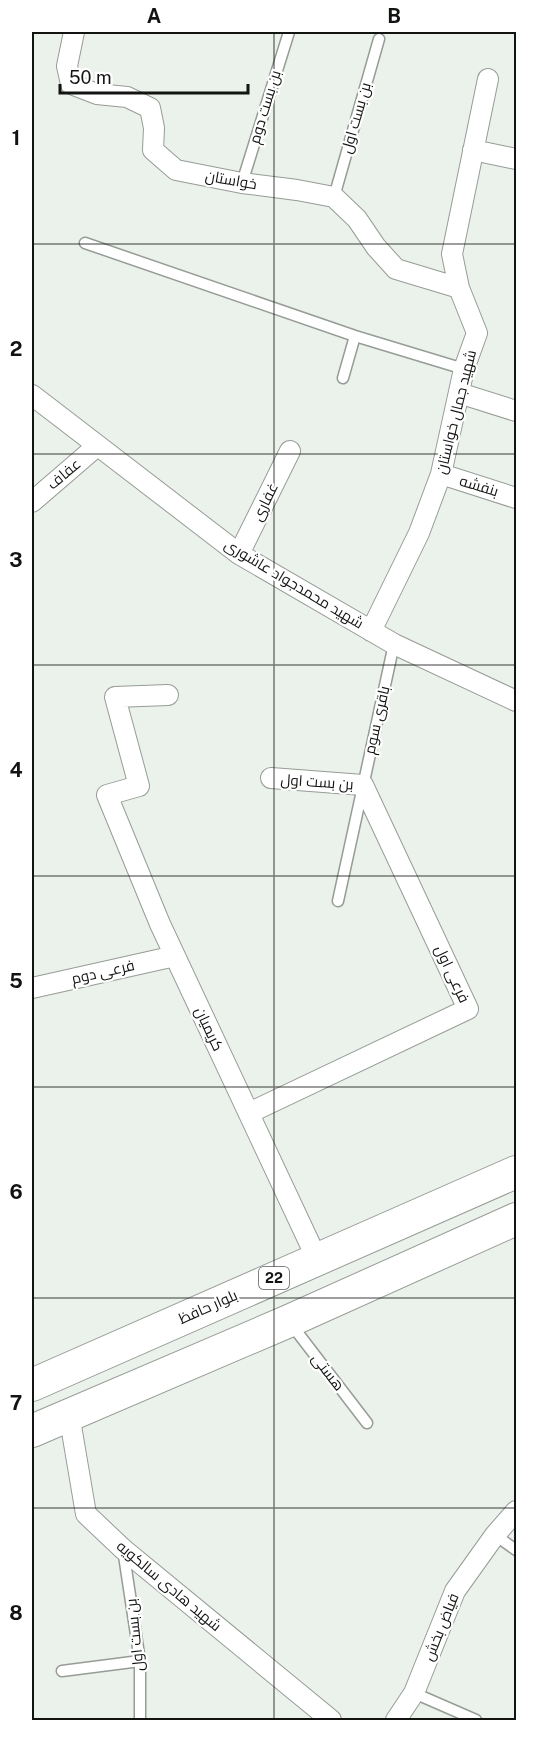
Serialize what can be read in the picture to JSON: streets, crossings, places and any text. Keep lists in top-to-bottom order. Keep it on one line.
{"streets":{"main road":["22","بلوار حافظ"],"street":["بن بست اول","خواستان","شهید جمال خواستان","عفاف","بنفشه","غفاری","شهید محمدجواد عاشوری","فرعی دوم","فرعی اول","کریمیان","شهید هادی سالکویه","فیاض بخش"],"lane":["بن بست دوم","باقری سوم","هستی"]},"crossings":[["بن بست دوم","خواستان"],["بن بست اول","خواستان"],["بن بست اول","باقری سوم"],["بن بست اول","فرعی اول"],["بن بست اول","شهید هادی سالکویه"],["شهید جمال خواستان","بنفشه"],["شهید جمال خواستان","شهید محمدجواد عاشوری"],["عفاف","شهید محمدجواد عاشوری"],["غفاری","شهید محمدجواد عاشوری"],["شهید محمدجواد عاشوری","باقری سوم"],["باقری سوم","فرعی اول"],["فرعی دوم","کریمیان"],["فرعی اول","کریمیان"],["کریمیان","بلوار حافظ"]],"scale_bar":"50 m","grid":{"columns":["A","B"],"rows":["1","2","3","4","5","6","7","8"]}}
